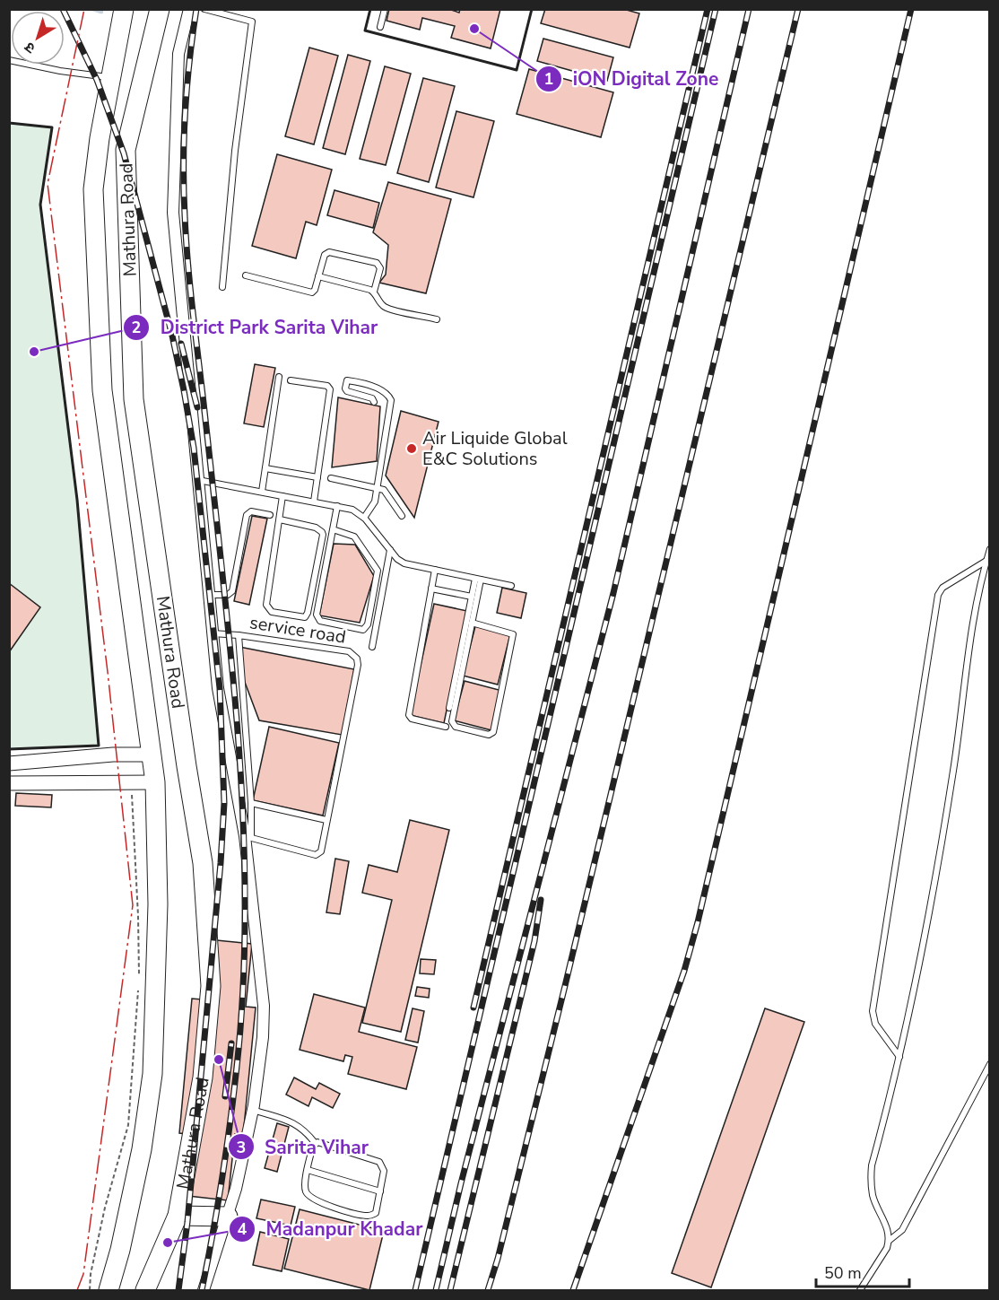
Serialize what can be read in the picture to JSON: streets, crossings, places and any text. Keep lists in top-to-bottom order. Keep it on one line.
{"streets":{"highway":["Mathura Road"],"lane":["service road"]},"places":["iON Digital Zone","District Park Sarita Vihar","Air Liquide Global E&C Solutions","Sarita Vihar","Madanpur Khadar"],"scale_bar":"50 m","north":"bottom left"}
